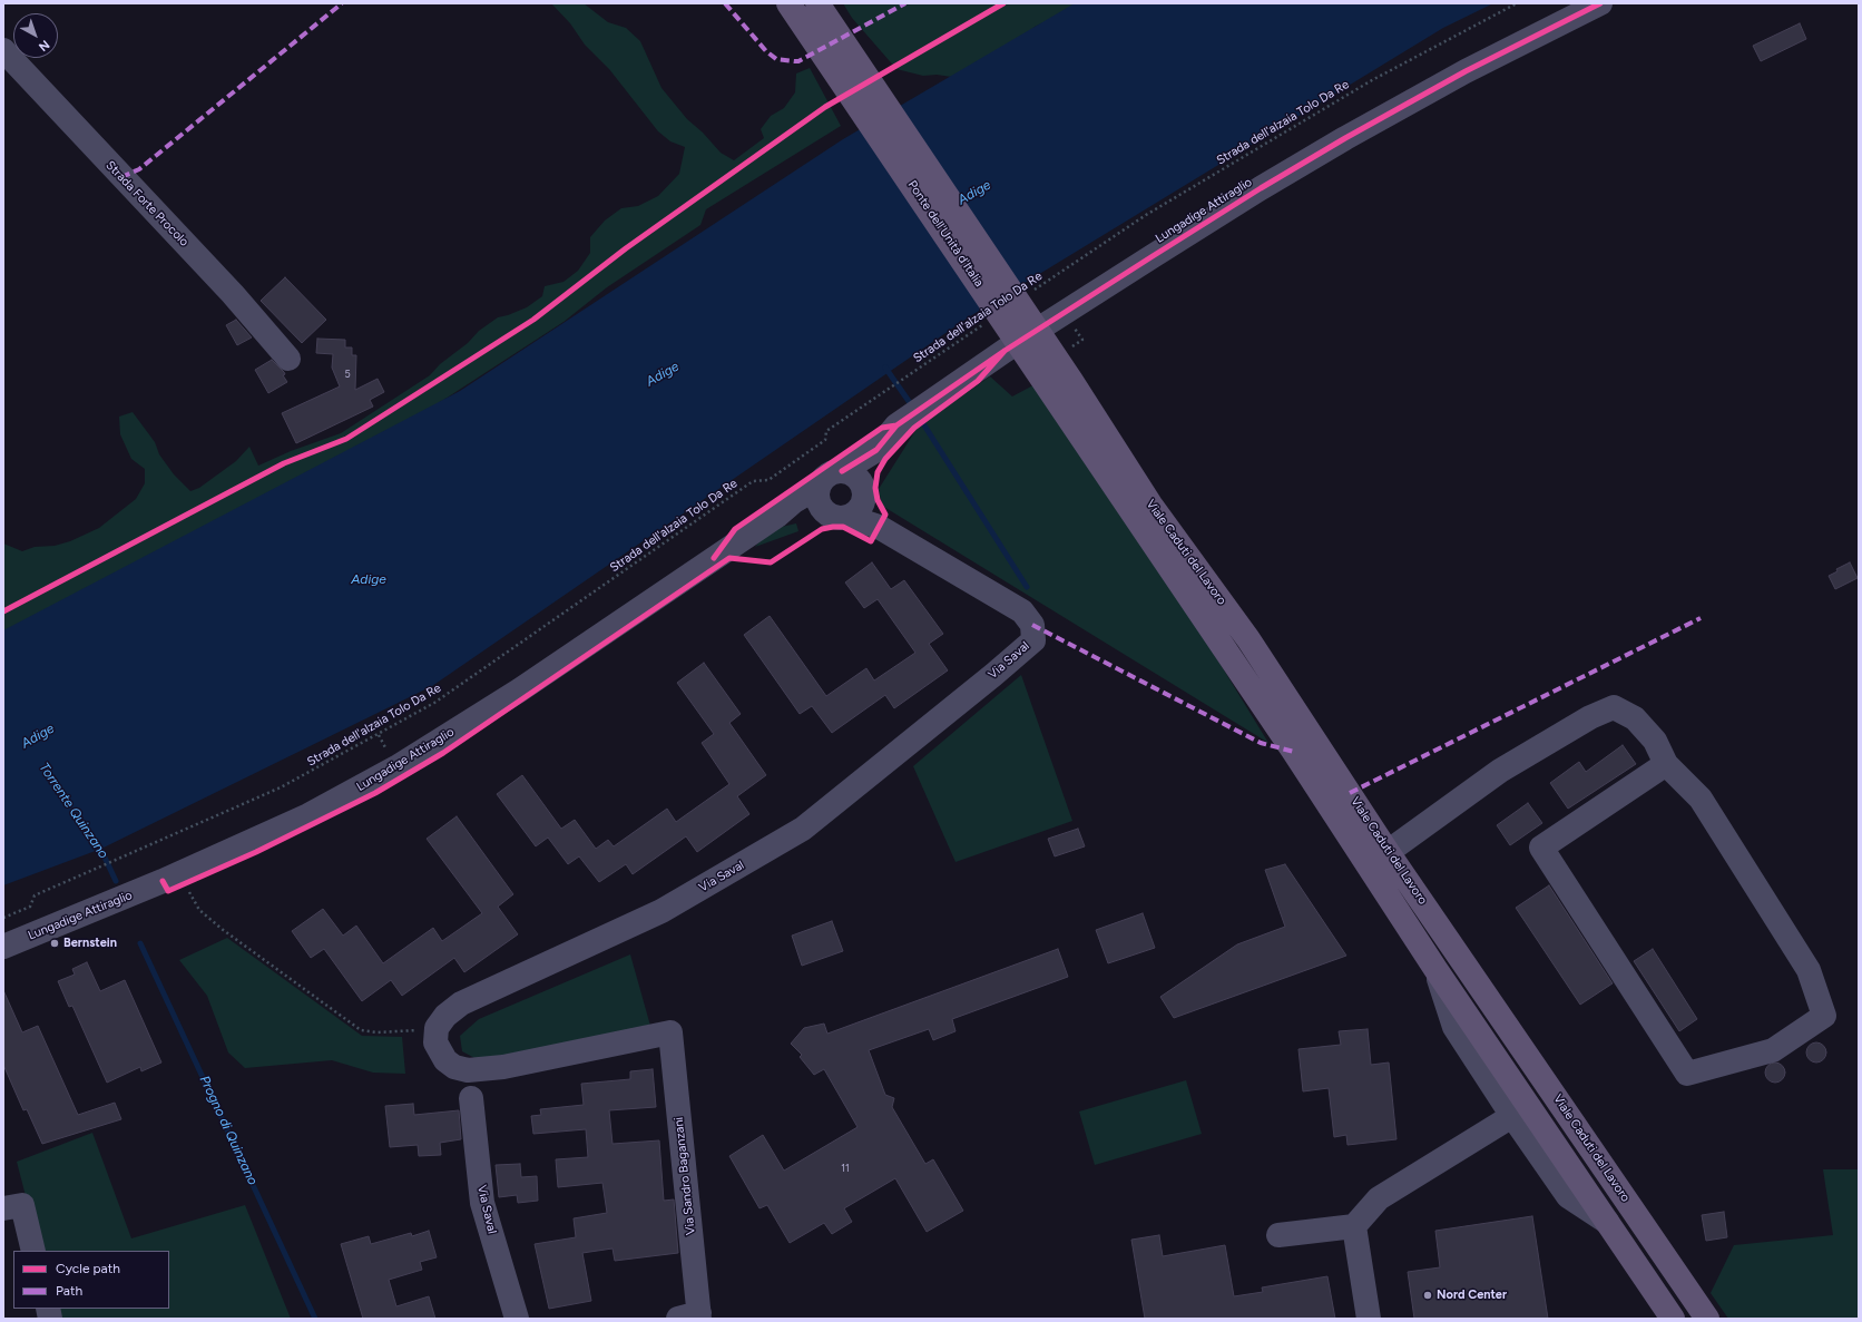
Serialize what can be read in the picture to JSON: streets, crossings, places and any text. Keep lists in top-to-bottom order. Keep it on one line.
{"streets":{"main road":["Ponte dell'Unità d'Italia","Viale Caduti del Lavoro"],"street":["Strada Forte Procolo","Lungadige Attiraglio","Via Saval","Via Sandro Baganzani"],"path":["Strada dell'alzaia Tolo Da Re"]},"crossings":[["Lungadige Attiraglio","Via Saval"],["Ponte dell'Unità d'Italia","Viale Caduti del Lavoro"],["Via Saval","Via Sandro Baganzani"]],"water":["Adige","Torrente Quinzano","Progno di Quinzano"],"places":["Bernstein","Nord Center"],"house_numbers":["5","11"],"legend":["Cycle path","Path"],"north":"bottom right"}
